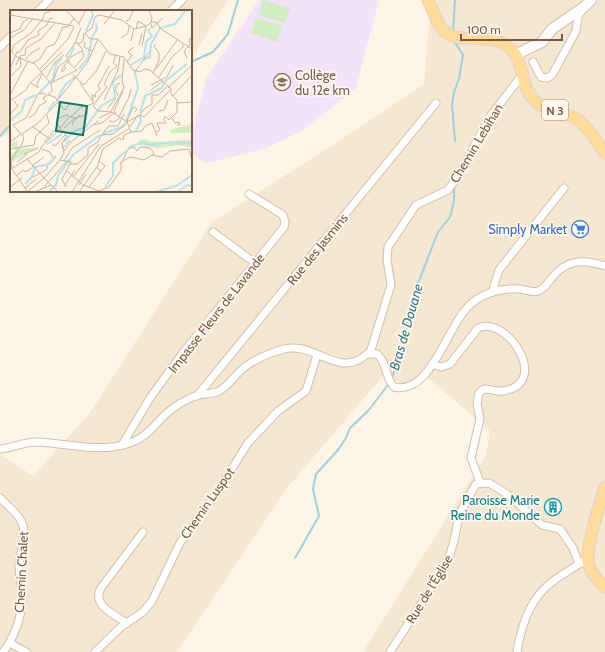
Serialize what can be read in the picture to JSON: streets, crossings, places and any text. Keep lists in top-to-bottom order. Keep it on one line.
{"streets":{"main road":["N 3"],"street":["Chemin Lebihan","Rue des Jasmins","Impasse Fleurs de Lavande","Chemin Luspot","Chemin Chalet","Rue de l'Église"]},"crossings":[["N 3","Chemin Lebihan"]],"water":["Bras de Douane"],"places":{"school or university":["Collège du 12e km"],"supermarket":["Simply Market"],"building":["Paroisse Marie Reine du Monde"]},"scale_bar":"100 m"}
